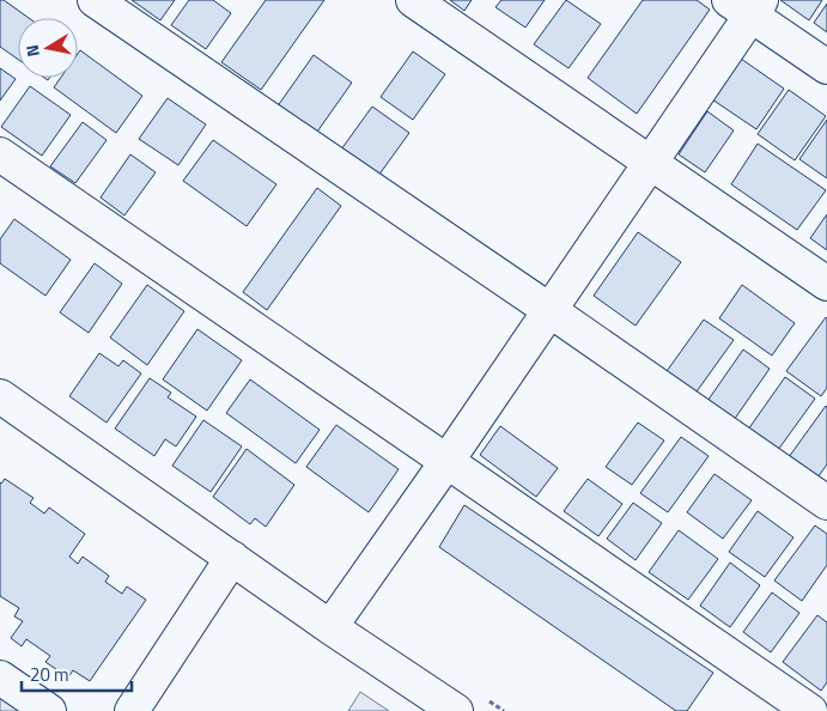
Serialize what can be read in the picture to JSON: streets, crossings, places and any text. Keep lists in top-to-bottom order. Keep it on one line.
{"scale_bar":"20 m","north":"left"}
